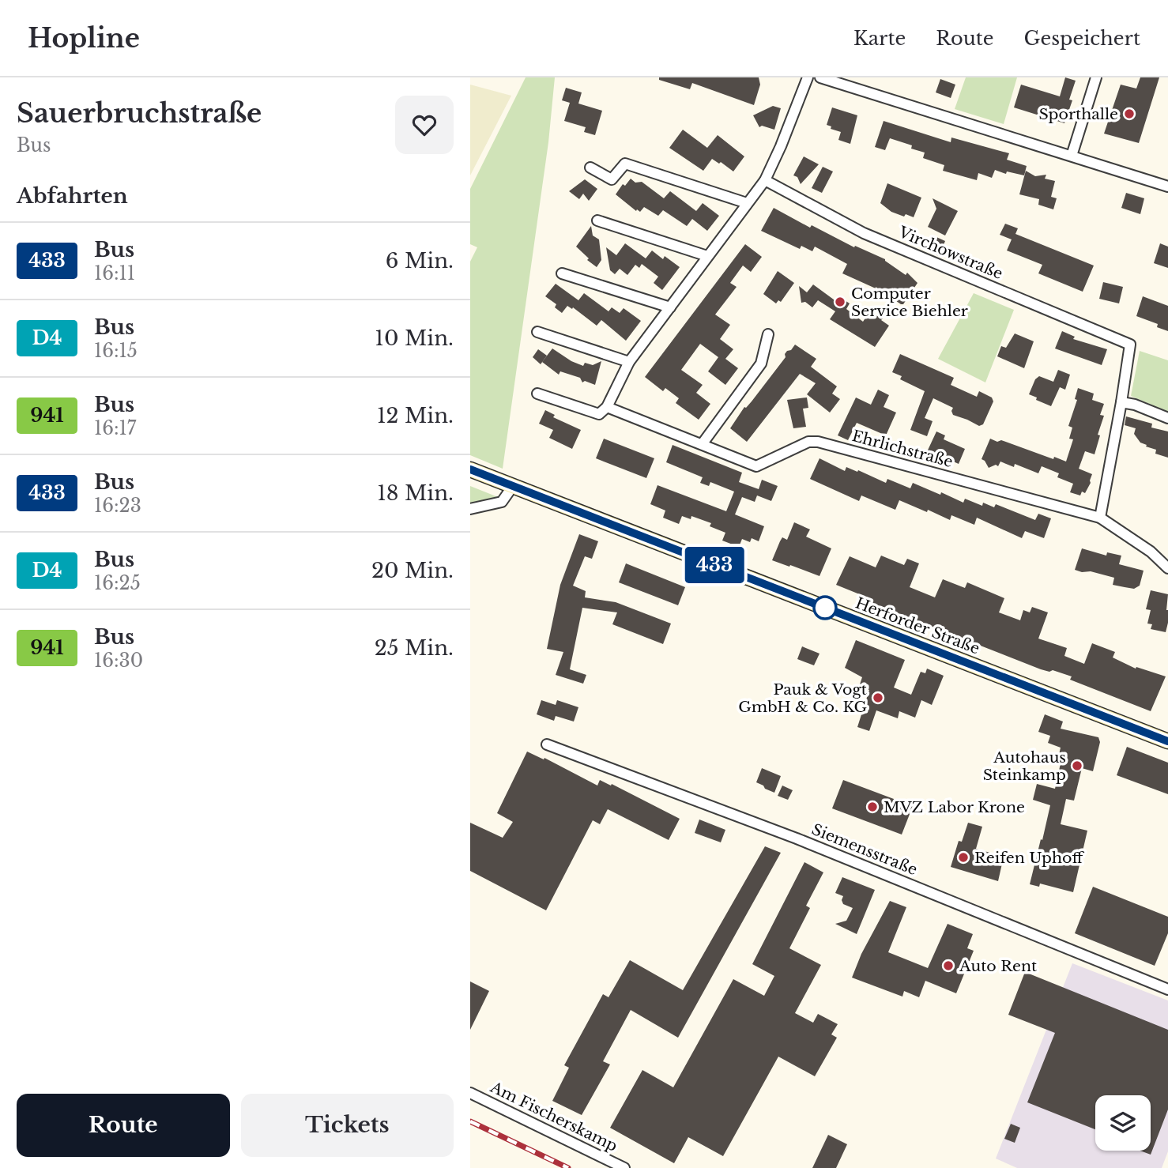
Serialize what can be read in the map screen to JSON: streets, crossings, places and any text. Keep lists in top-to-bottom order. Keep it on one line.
{"streets":{"main road":["Herforder Straße"],"street":["Virchowstraße","Ehrlichstraße","Siemensstraße","Am Fischerskamp"]},"places":["Sporthalle","Computer Service Biehler","Pauk & Vogt GmbH & Co. KG","Autohaus Steinkamp","MVZ Labor Krone","Reifen Uphoff","Auto Rent"],"lines":["bus line 433"],"page":{"header":"Hopline","nav":["Karte","Route","Gespeichert"],"heading":[["Sauerbruchstraße","Bus"],"Abfahrten"],"on_map":"433","list":[{"mark":"433","name":"Bus","note":"16:11","value":"6 Min."},{"mark":"D4","name":"Bus","note":"16:15","value":"10 Min."},{"mark":"941","name":"Bus","note":"16:17","value":"12 Min."},{"mark":"433","name":"Bus","note":"16:23","value":"18 Min."},{"mark":"D4","name":"Bus","note":"16:25","value":"20 Min."},{"mark":"941","name":"Bus","note":"16:30","value":"25 Min."}],"buttons":["Route","Tickets"]}}
